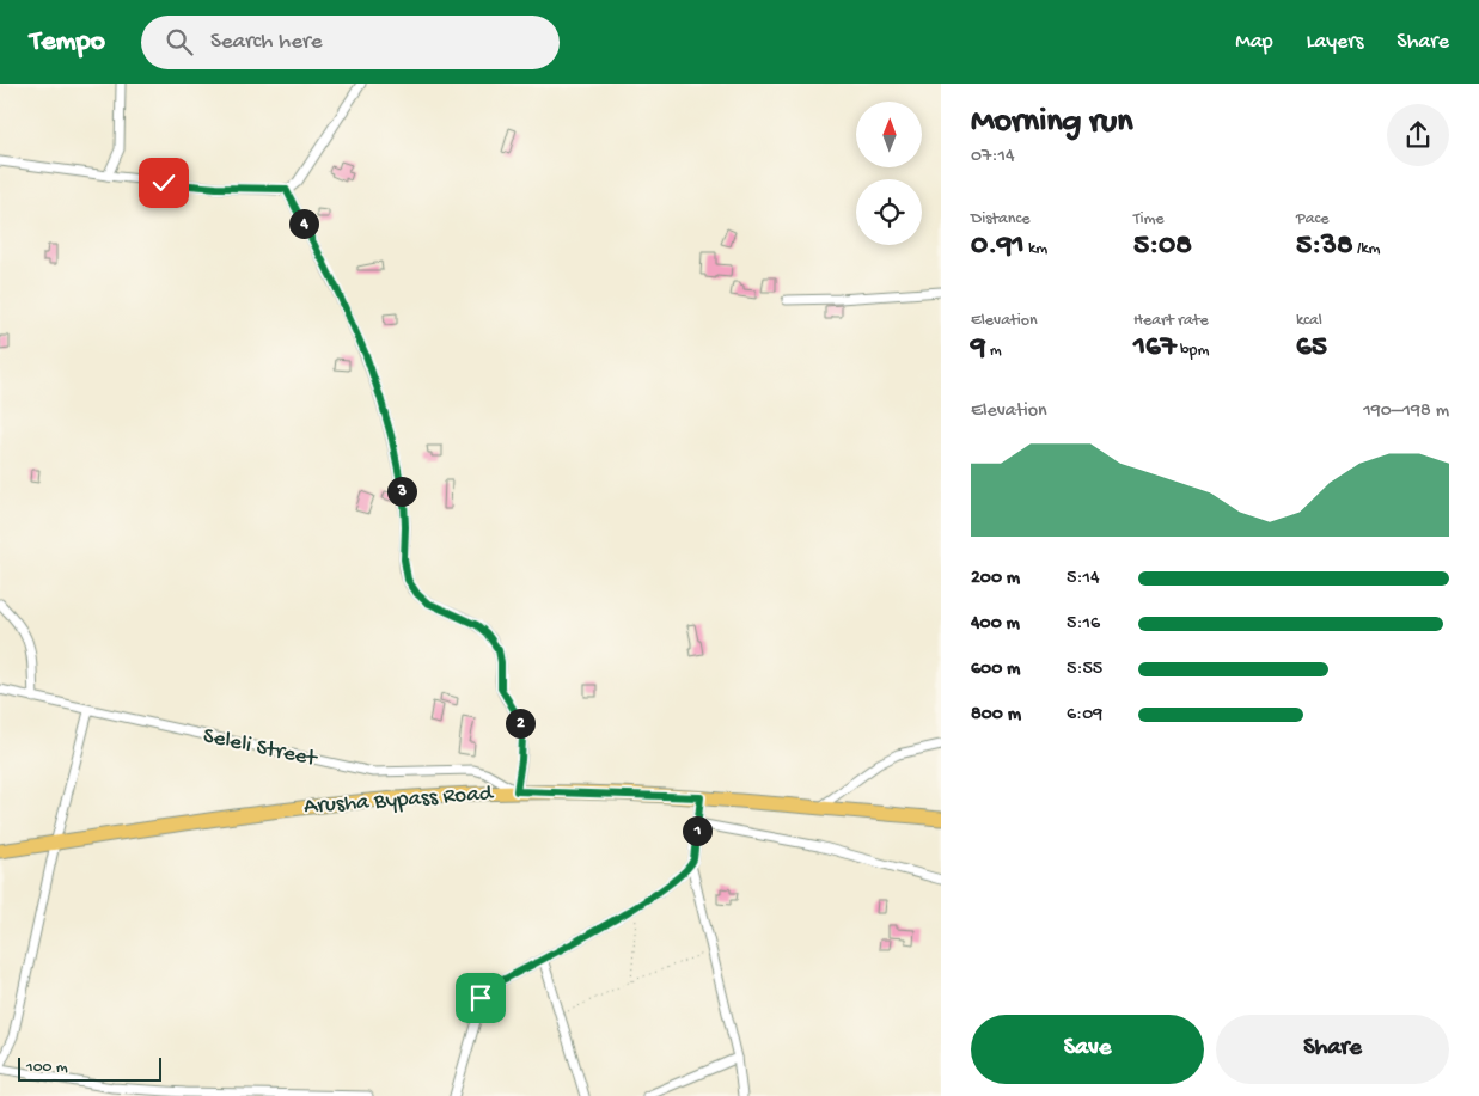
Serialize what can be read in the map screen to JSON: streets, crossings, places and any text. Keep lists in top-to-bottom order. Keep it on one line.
{"streets":{"main road":["Arusha Bypass Road"],"street":["Seleli Street"]},"crossings":[["Seleli Street","Arusha Bypass Road"]],"scale_bar":"100 m","north":"top","page":{"header":"Tempo","search":"Search here","nav":["Map","Layers","Share"],"heading":["Morning run","07:14"],"stats":[["Distance","0.91 km"],["Time","5:08"],["Pace","5:38 /km"],["Elevation","9 m"],["Heart rate","167 bpm"],["kcal","65"]],"pins":["4","3","2","1"],"chart":["Elevation","190–198 m"],"list":[{"name":"200 m","note":"5:14"},{"name":"400 m","note":"5:16"},{"name":"600 m","note":"5:55"},{"name":"800 m","note":"6:09"}],"buttons":["Save","Share"],"scale":"100 m"}}
